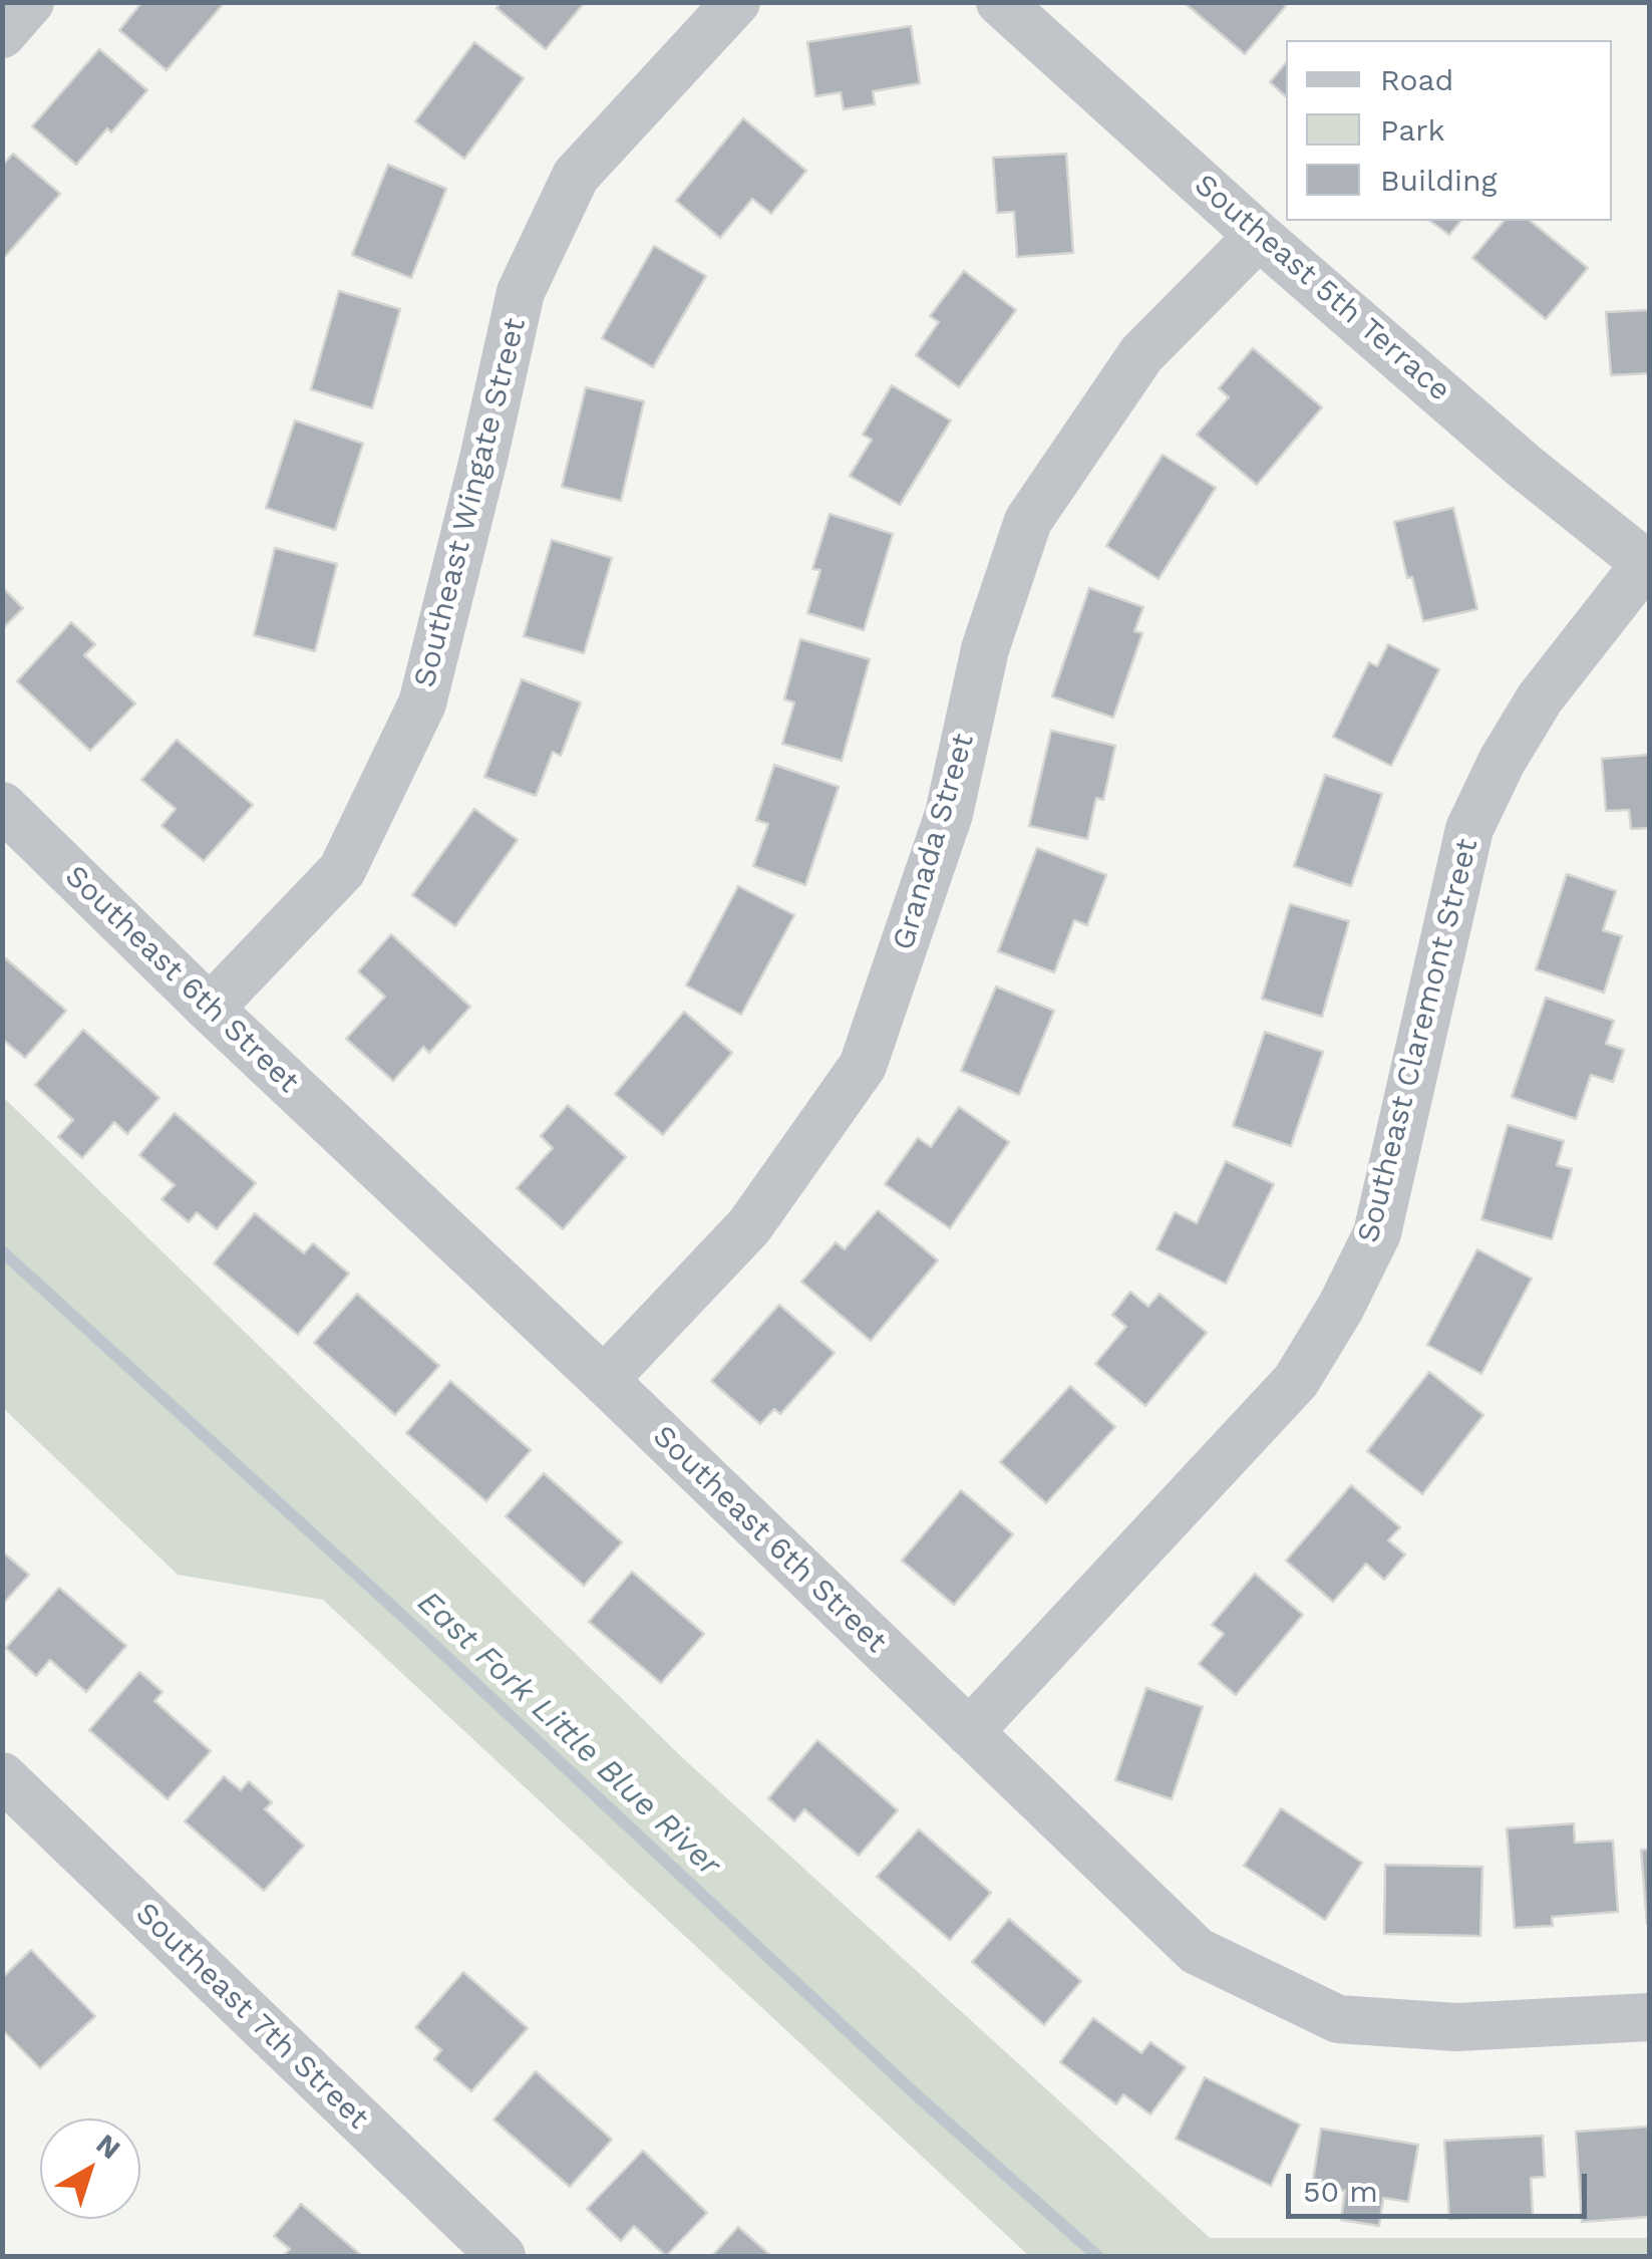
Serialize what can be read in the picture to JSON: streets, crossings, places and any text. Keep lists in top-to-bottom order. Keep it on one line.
{"streets":{"street":["Southeast 5th Terrace","Southeast Wingate Street","Granada Street","Southeast 6th Street","Southeast Claremont Street","Southeast 7th Street"]},"crossings":[["Southeast 5th Terrace","Granada Street"],["Southeast 5th Terrace","Southeast Claremont Street"],["Southeast Wingate Street","Southeast 6th Street"],["Granada Street","Southeast 6th Street"],["Southeast 6th Street","Southeast Claremont Street"]],"water":["East Fork Little Blue River"],"legend":["Road","Park","Building"],"scale_bar":"50 m","north":"top right"}
